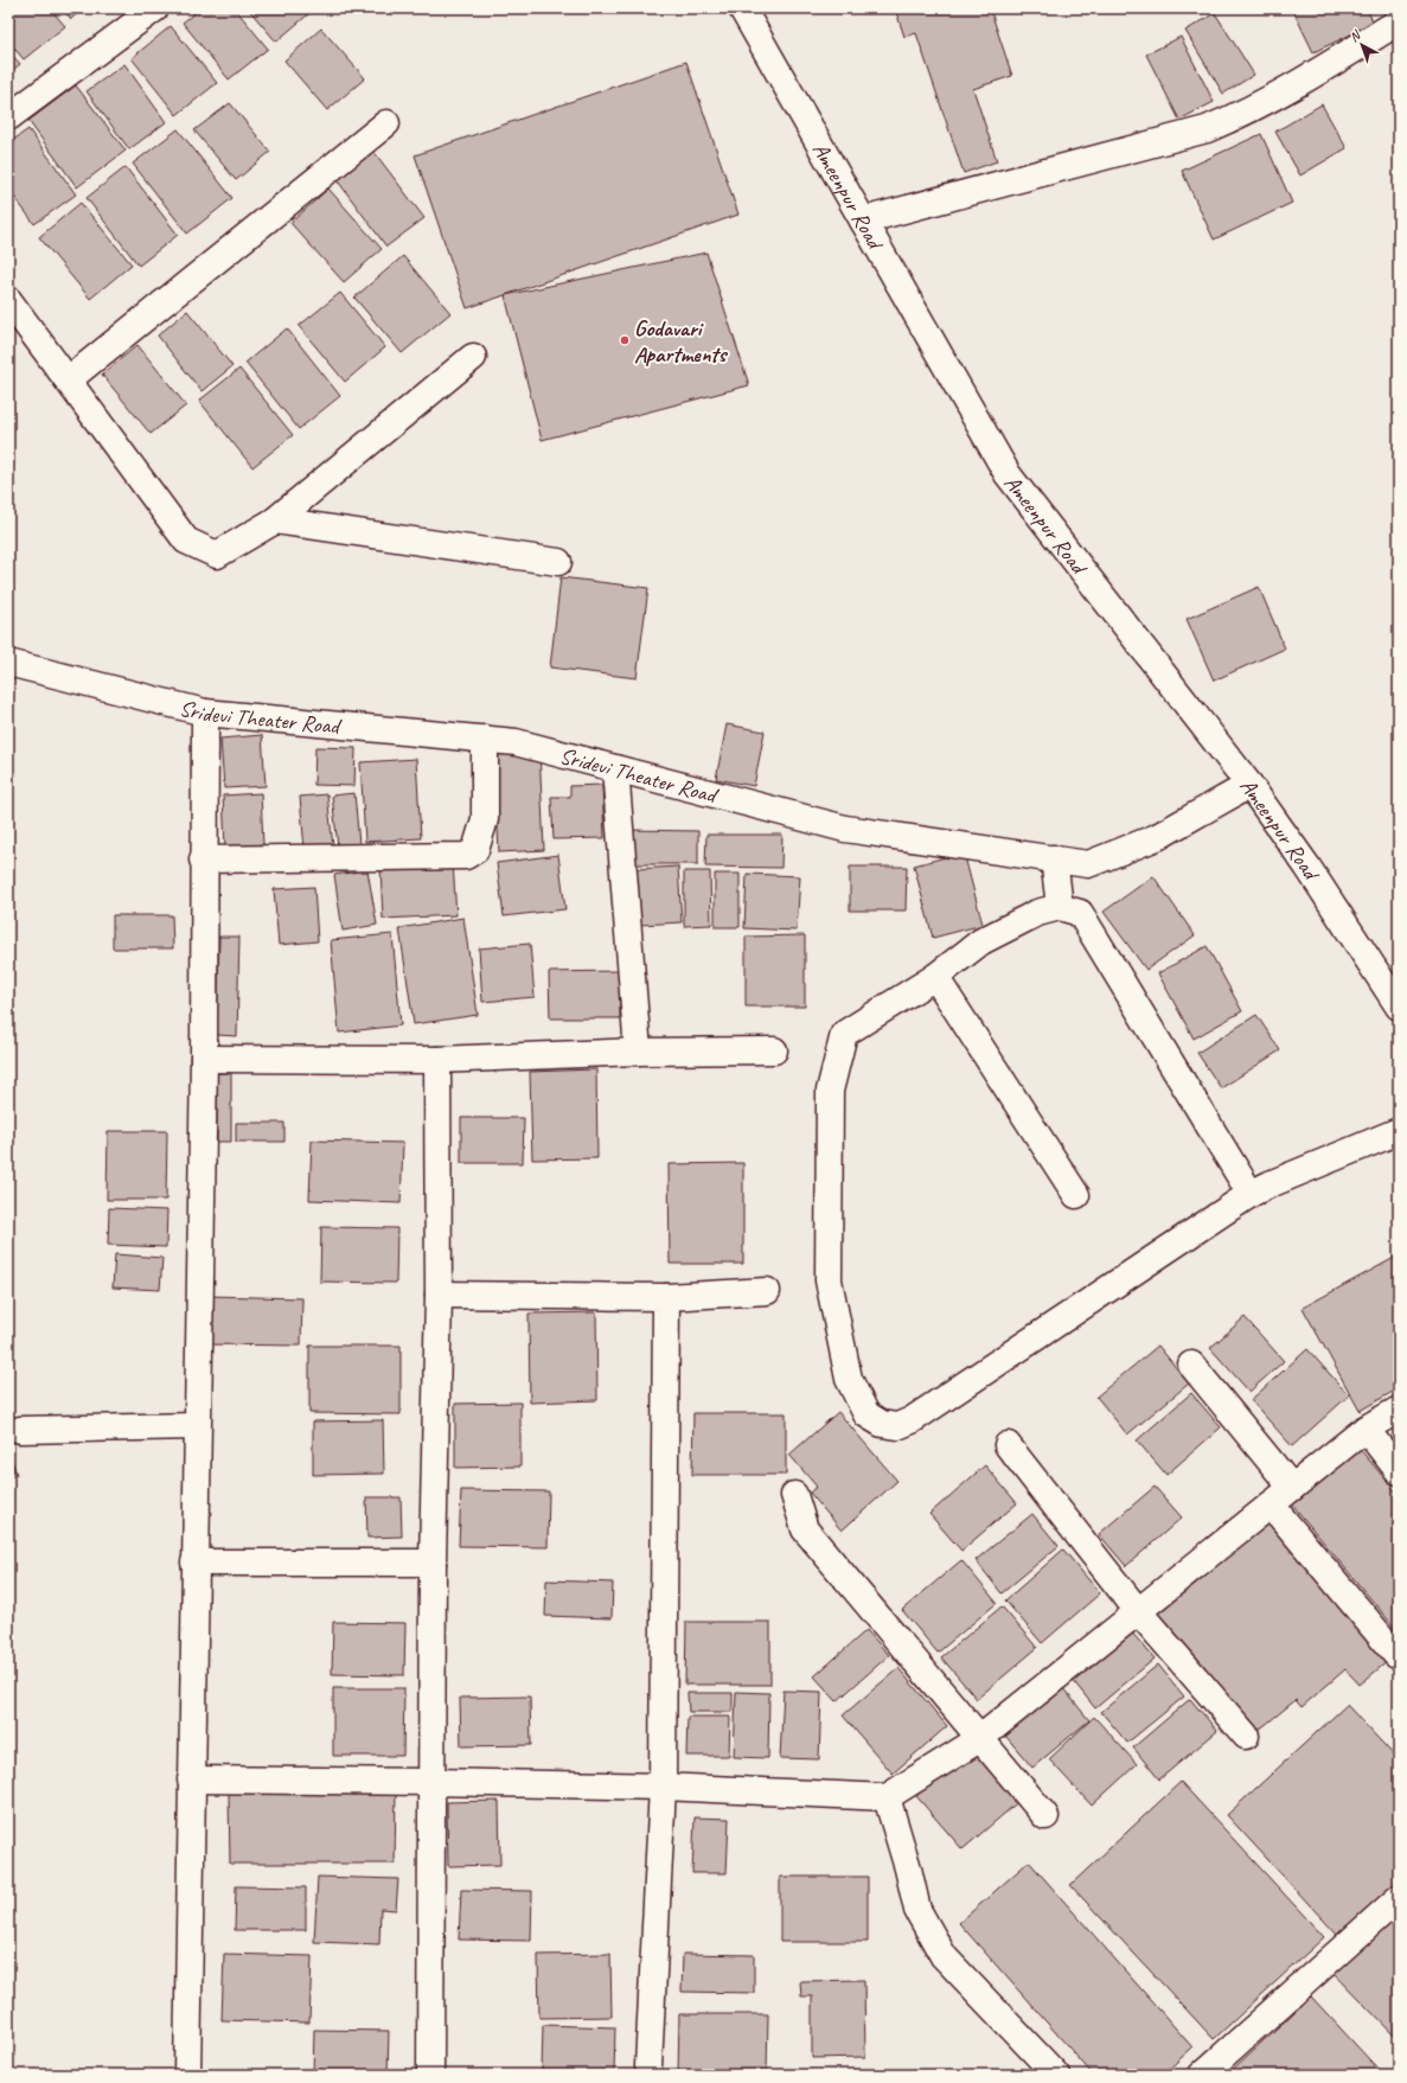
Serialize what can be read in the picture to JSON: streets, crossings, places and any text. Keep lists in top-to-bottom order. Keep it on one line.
{"streets":{"street":["Ameenpur Road","Sridevi Theater Road"]},"crossings":[["Ameenpur Road","Sridevi Theater Road"]],"places":["Godavari Apartments"],"north":"top left"}
